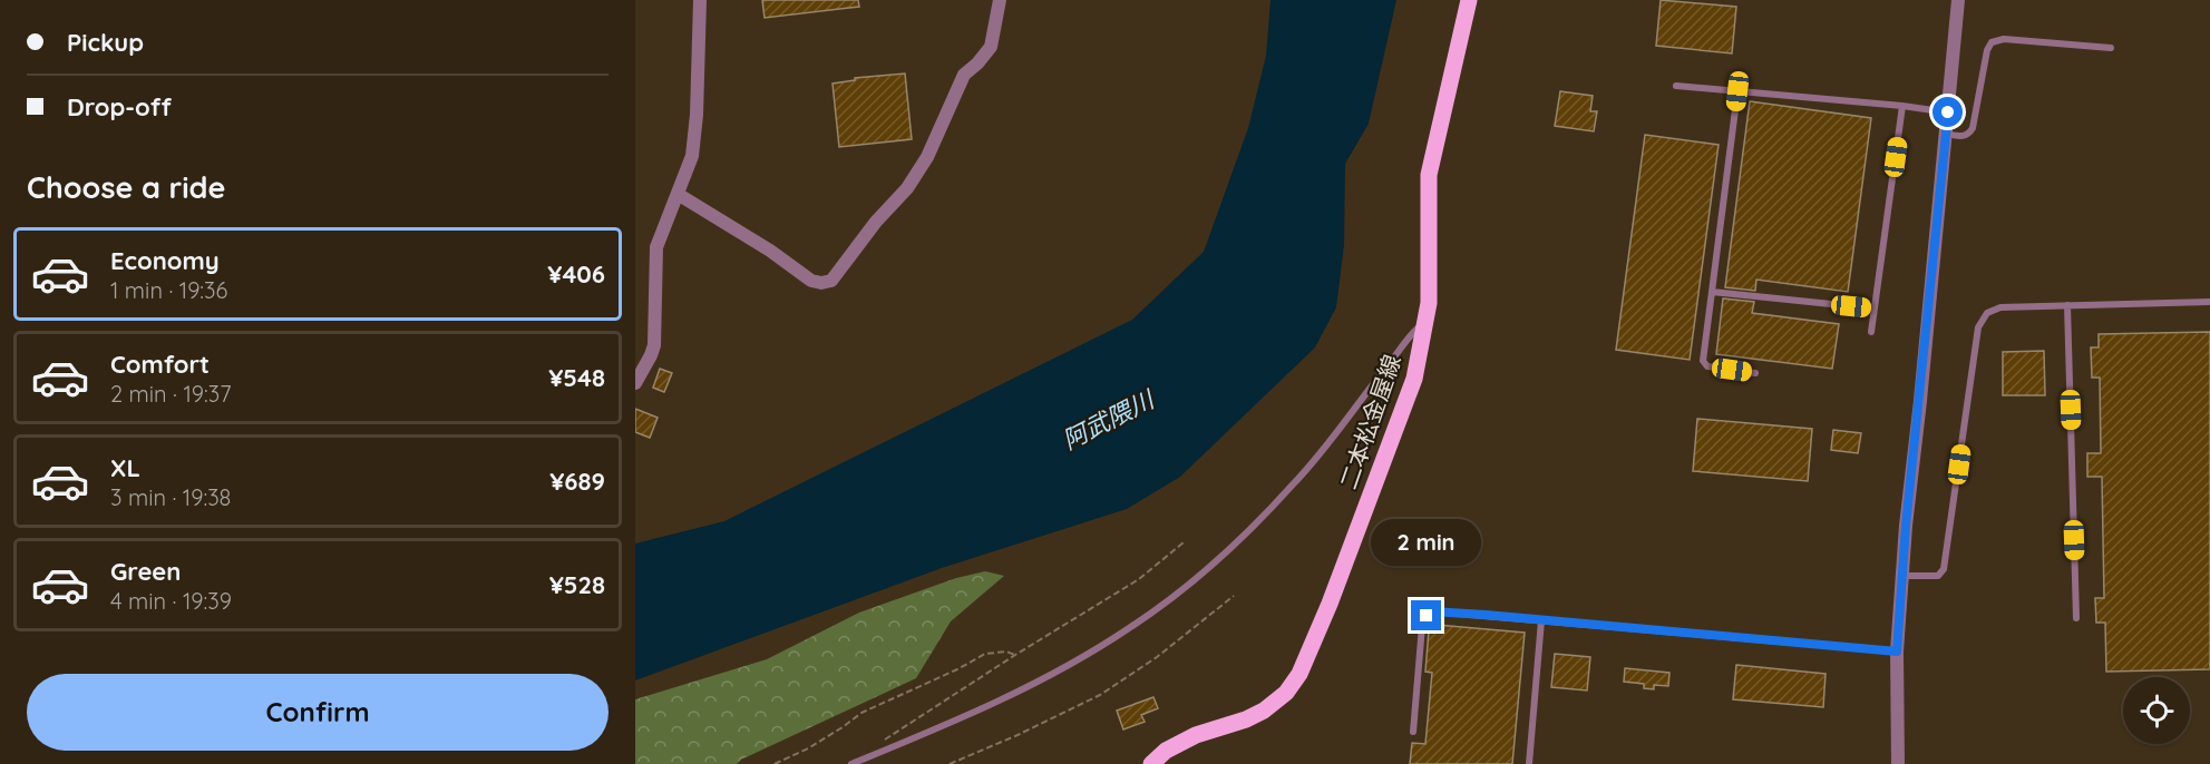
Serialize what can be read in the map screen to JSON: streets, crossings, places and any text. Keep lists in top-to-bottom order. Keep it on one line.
{"streets":{"main road":["二本松金屋線"]},"water":["阿武隈川"],"page":{"banner":["Pickup","Drop-off"],"heading":"Choose a ride","list":[{"name":"Economy","note":"1 min · 19:36","value":"¥406"},{"name":"Comfort","note":"2 min · 19:37","value":"¥548"},{"name":"XL","note":"3 min · 19:38","value":"¥689"},{"name":"Green","note":"4 min · 19:39","value":"¥528"}],"bubble":"2 min","buttons":"Confirm"}}
